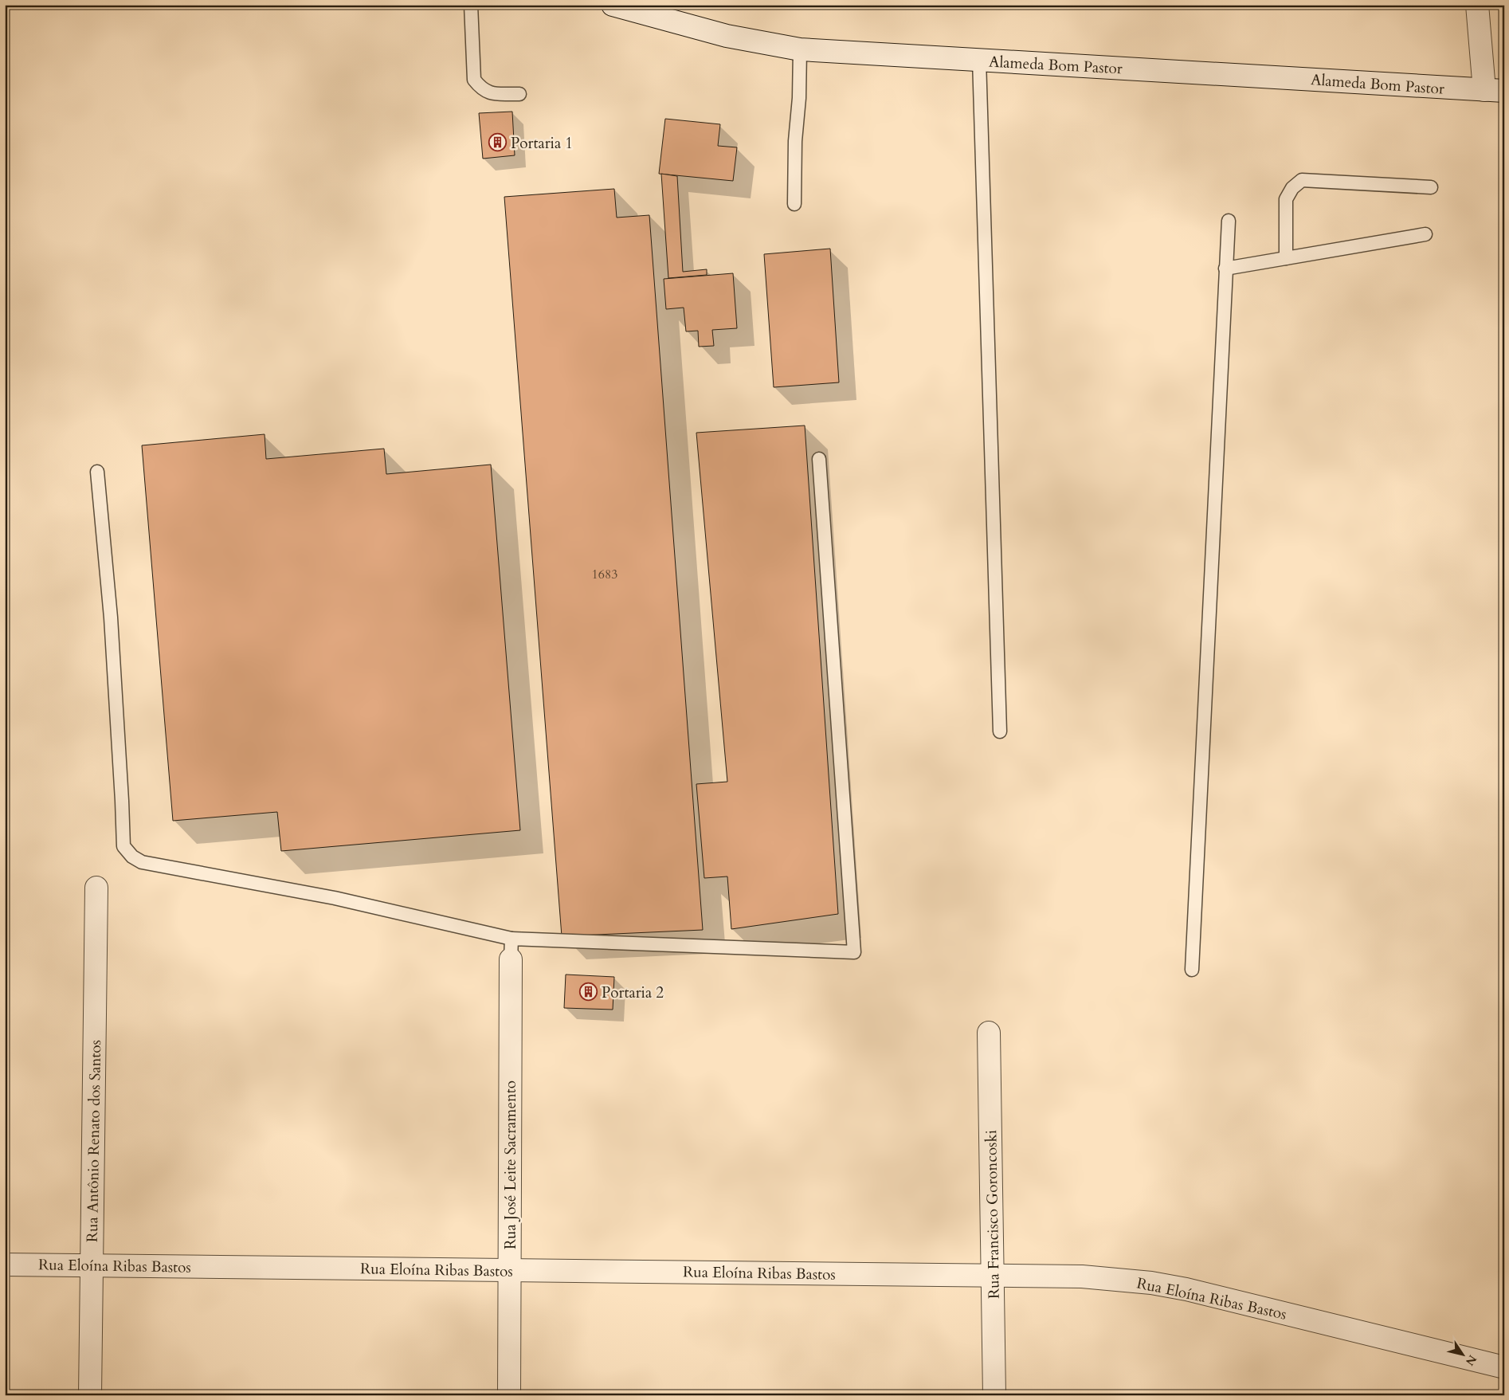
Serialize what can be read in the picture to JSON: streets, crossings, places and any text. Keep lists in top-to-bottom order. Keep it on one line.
{"streets":{"street":["Alameda Bom Pastor","Rua Antônio Renato dos Santos","Rua José Leite Sacramento","Rua Francisco Goroncoski","Rua Eloína Ribas Bastos"]},"crossings":[["Rua Antônio Renato dos Santos","Rua Eloína Ribas Bastos"],["Rua José Leite Sacramento","Rua Eloína Ribas Bastos"],["Rua Francisco Goroncoski","Rua Eloína Ribas Bastos"]],"places":{"building":["Portaria 1","Portaria 2"]},"house_numbers":["1683"],"north":"bottom right"}
